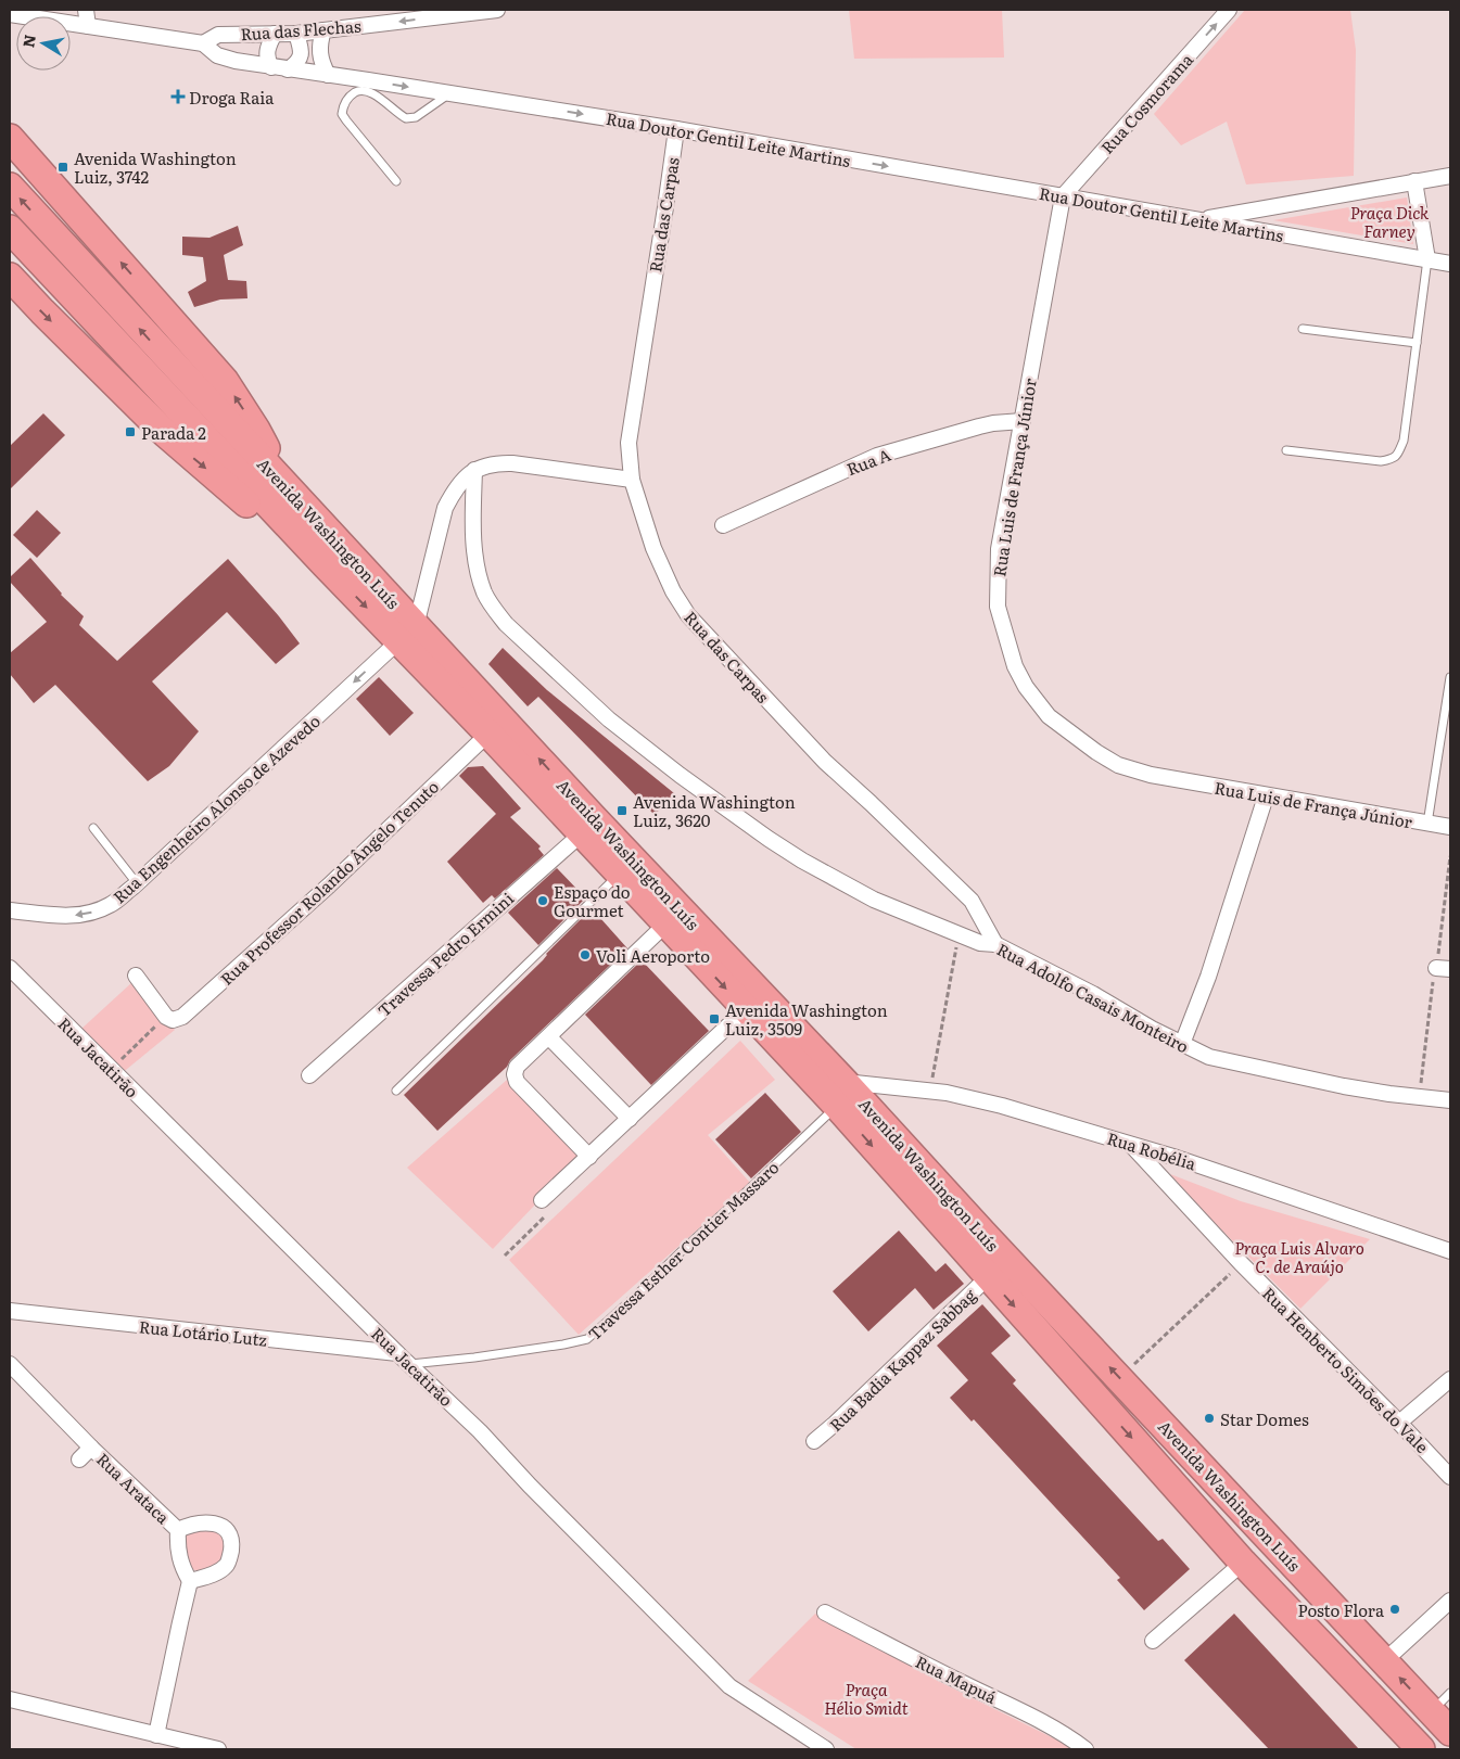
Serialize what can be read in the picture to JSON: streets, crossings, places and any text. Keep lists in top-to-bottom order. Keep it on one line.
{"streets":{"highway":["Avenida Washington Luís"],"street":["Rua das Flechas","Rua Cosmorama","Rua Doutor Gentil Leite Martins","Rua das Carpas","Rua A","Rua Luis de França Júnior","Rua Engenheiro Alonso de Azevedo","Rua Professor Rolando Ângelo Tenuto","Travessa Pedro Ermini","Rua Adolfo Casais Monteiro","Rua Jacatirão","Rua Robélia","Rua Lotário Lutz","Rua Badia Kappaz Sabbag","Rua Henberto Simões do Vale","Rua Arataca","Rua Mapuá"],"lane":["Travessa Esther Contier Massaro"]},"crossings":[["Rua das Flechas","Rua Doutor Gentil Leite Martins"],["Rua Cosmorama","Rua Doutor Gentil Leite Martins"],["Rua Cosmorama","Rua Luis de França Júnior"],["Rua Doutor Gentil Leite Martins","Rua das Carpas"],["Rua Doutor Gentil Leite Martins","Rua Luis de França Júnior"],["Rua das Carpas","Rua Adolfo Casais Monteiro"],["Rua A","Rua Luis de França Júnior"],["Avenida Washington Luís","Rua Engenheiro Alonso de Azevedo"],["Avenida Washington Luís","Rua Professor Rolando Ângelo Tenuto"],["Avenida Washington Luís","Travessa Pedro Ermini"],["Avenida Washington Luís","Rua Robélia"],["Avenida Washington Luís","Travessa Esther Contier Massaro"],["Avenida Washington Luís","Rua Badia Kappaz Sabbag"],["Rua Jacatirão","Travessa Esther Contier Massaro"],["Rua Jacatirão","Rua Lotário Lutz"],["Rua Robélia","Travessa Esther Contier Massaro"],["Rua Robélia","Rua Henberto Simões do Vale"]],"one_way":["Rua das Flechas","Rua Cosmorama","Rua Doutor Gentil Leite Martins","Rua Engenheiro Alonso de Azevedo"],"parks":["Praça Dick Farney","Praça Luis Alvaro C. de Araújo","Praça Hélio Smidt"],"places":{"health":["Droga Raia"],"transit":["Avenida Washington Luiz, 3742","Parada 2","Avenida Washington Luiz, 3620","Avenida Washington Luiz, 3509"],"other":["Espaço do Gourmet","Voli Aeroporto","Star Domes","Posto Flora"]},"north":"left"}
